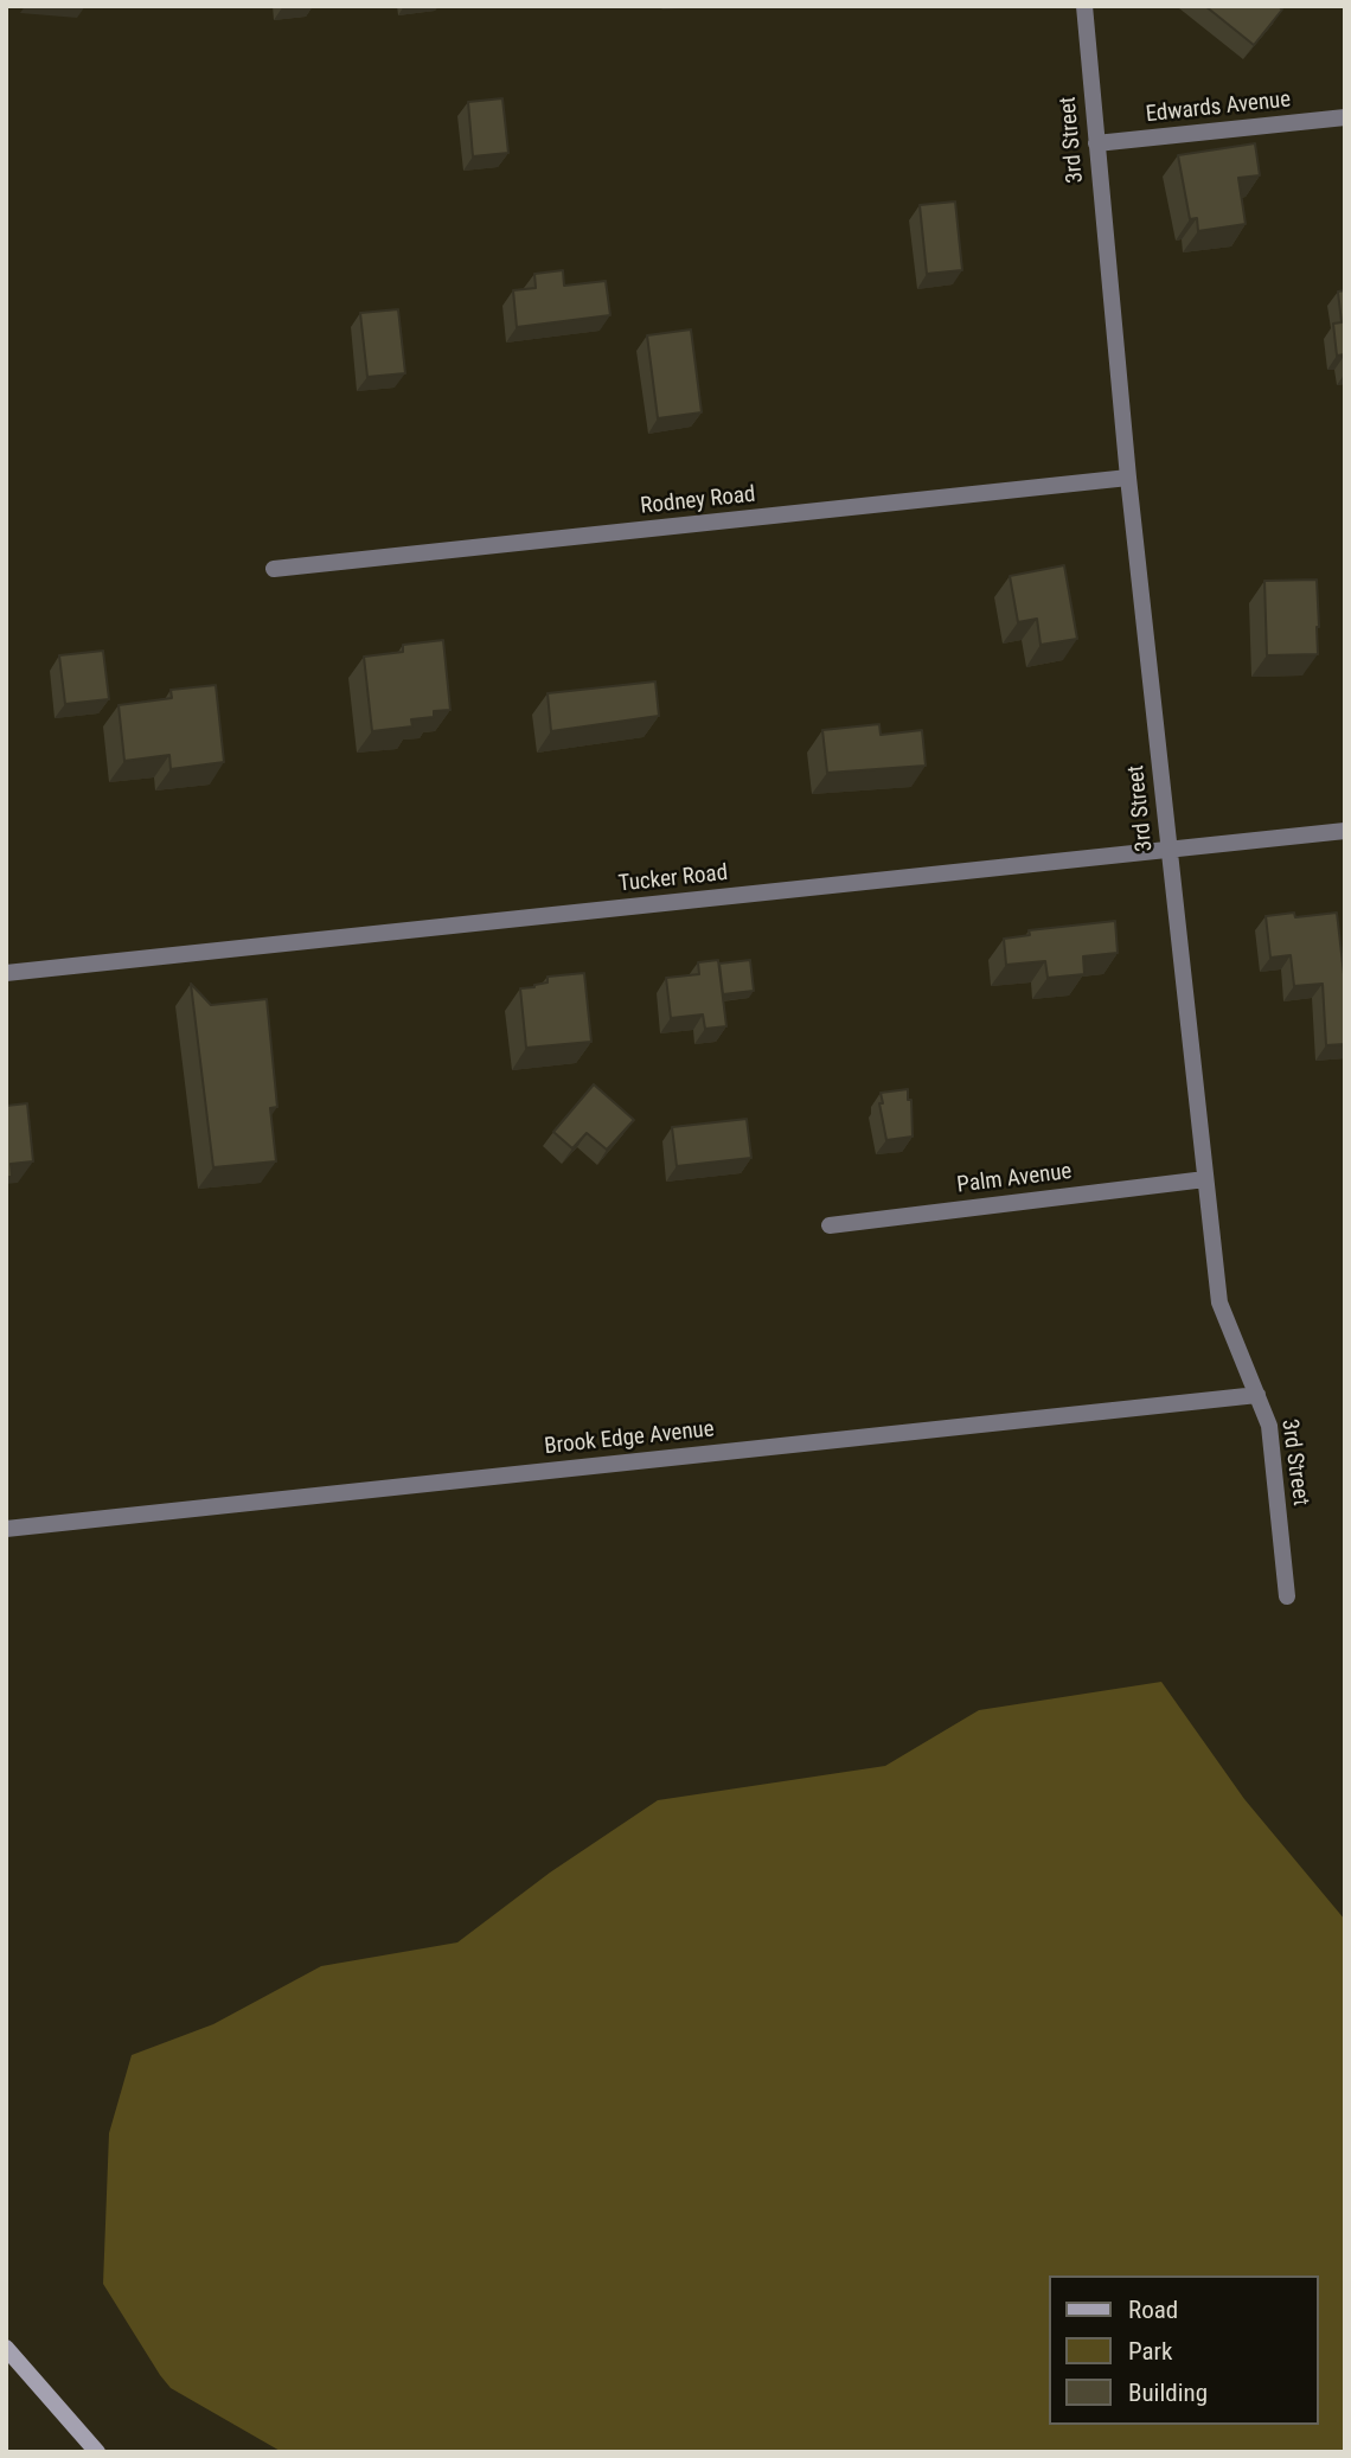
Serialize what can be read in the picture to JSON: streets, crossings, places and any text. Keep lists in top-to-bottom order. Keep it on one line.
{"streets":{"street":["Edwards Avenue","3rd Street","Rodney Road","Tucker Road","Palm Avenue","Brook Edge Avenue"]},"crossings":[["Edwards Avenue","3rd Street"],["3rd Street","Rodney Road"],["3rd Street","Tucker Road"],["3rd Street","Palm Avenue"],["3rd Street","Brook Edge Avenue"]],"legend":["Road","Park","Building"]}
